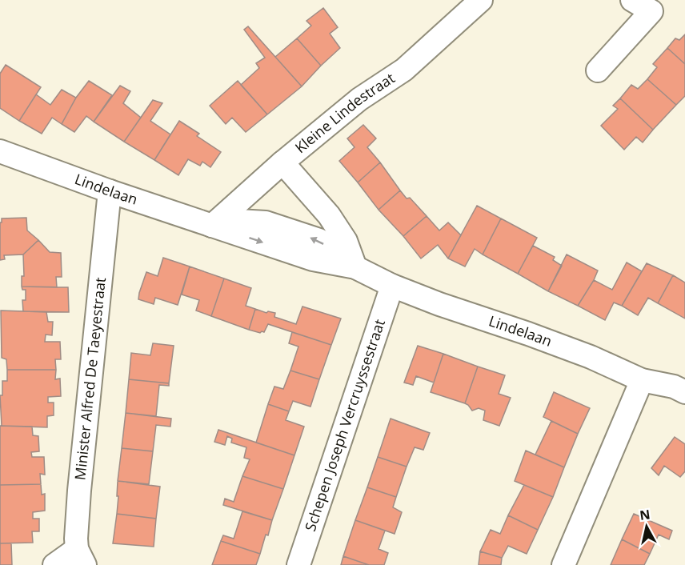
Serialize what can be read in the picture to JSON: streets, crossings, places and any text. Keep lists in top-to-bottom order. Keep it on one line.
{"streets":{"street":["Kleine Lindestraat","Lindelaan","Minister Alfred De Taeyestraat","Schepen Joseph Vercruyssestraat"]},"crossings":[["Kleine Lindestraat","Lindelaan"],["Lindelaan","Minister Alfred De Taeyestraat"],["Lindelaan","Schepen Joseph Vercruyssestraat"]],"north":"top"}
